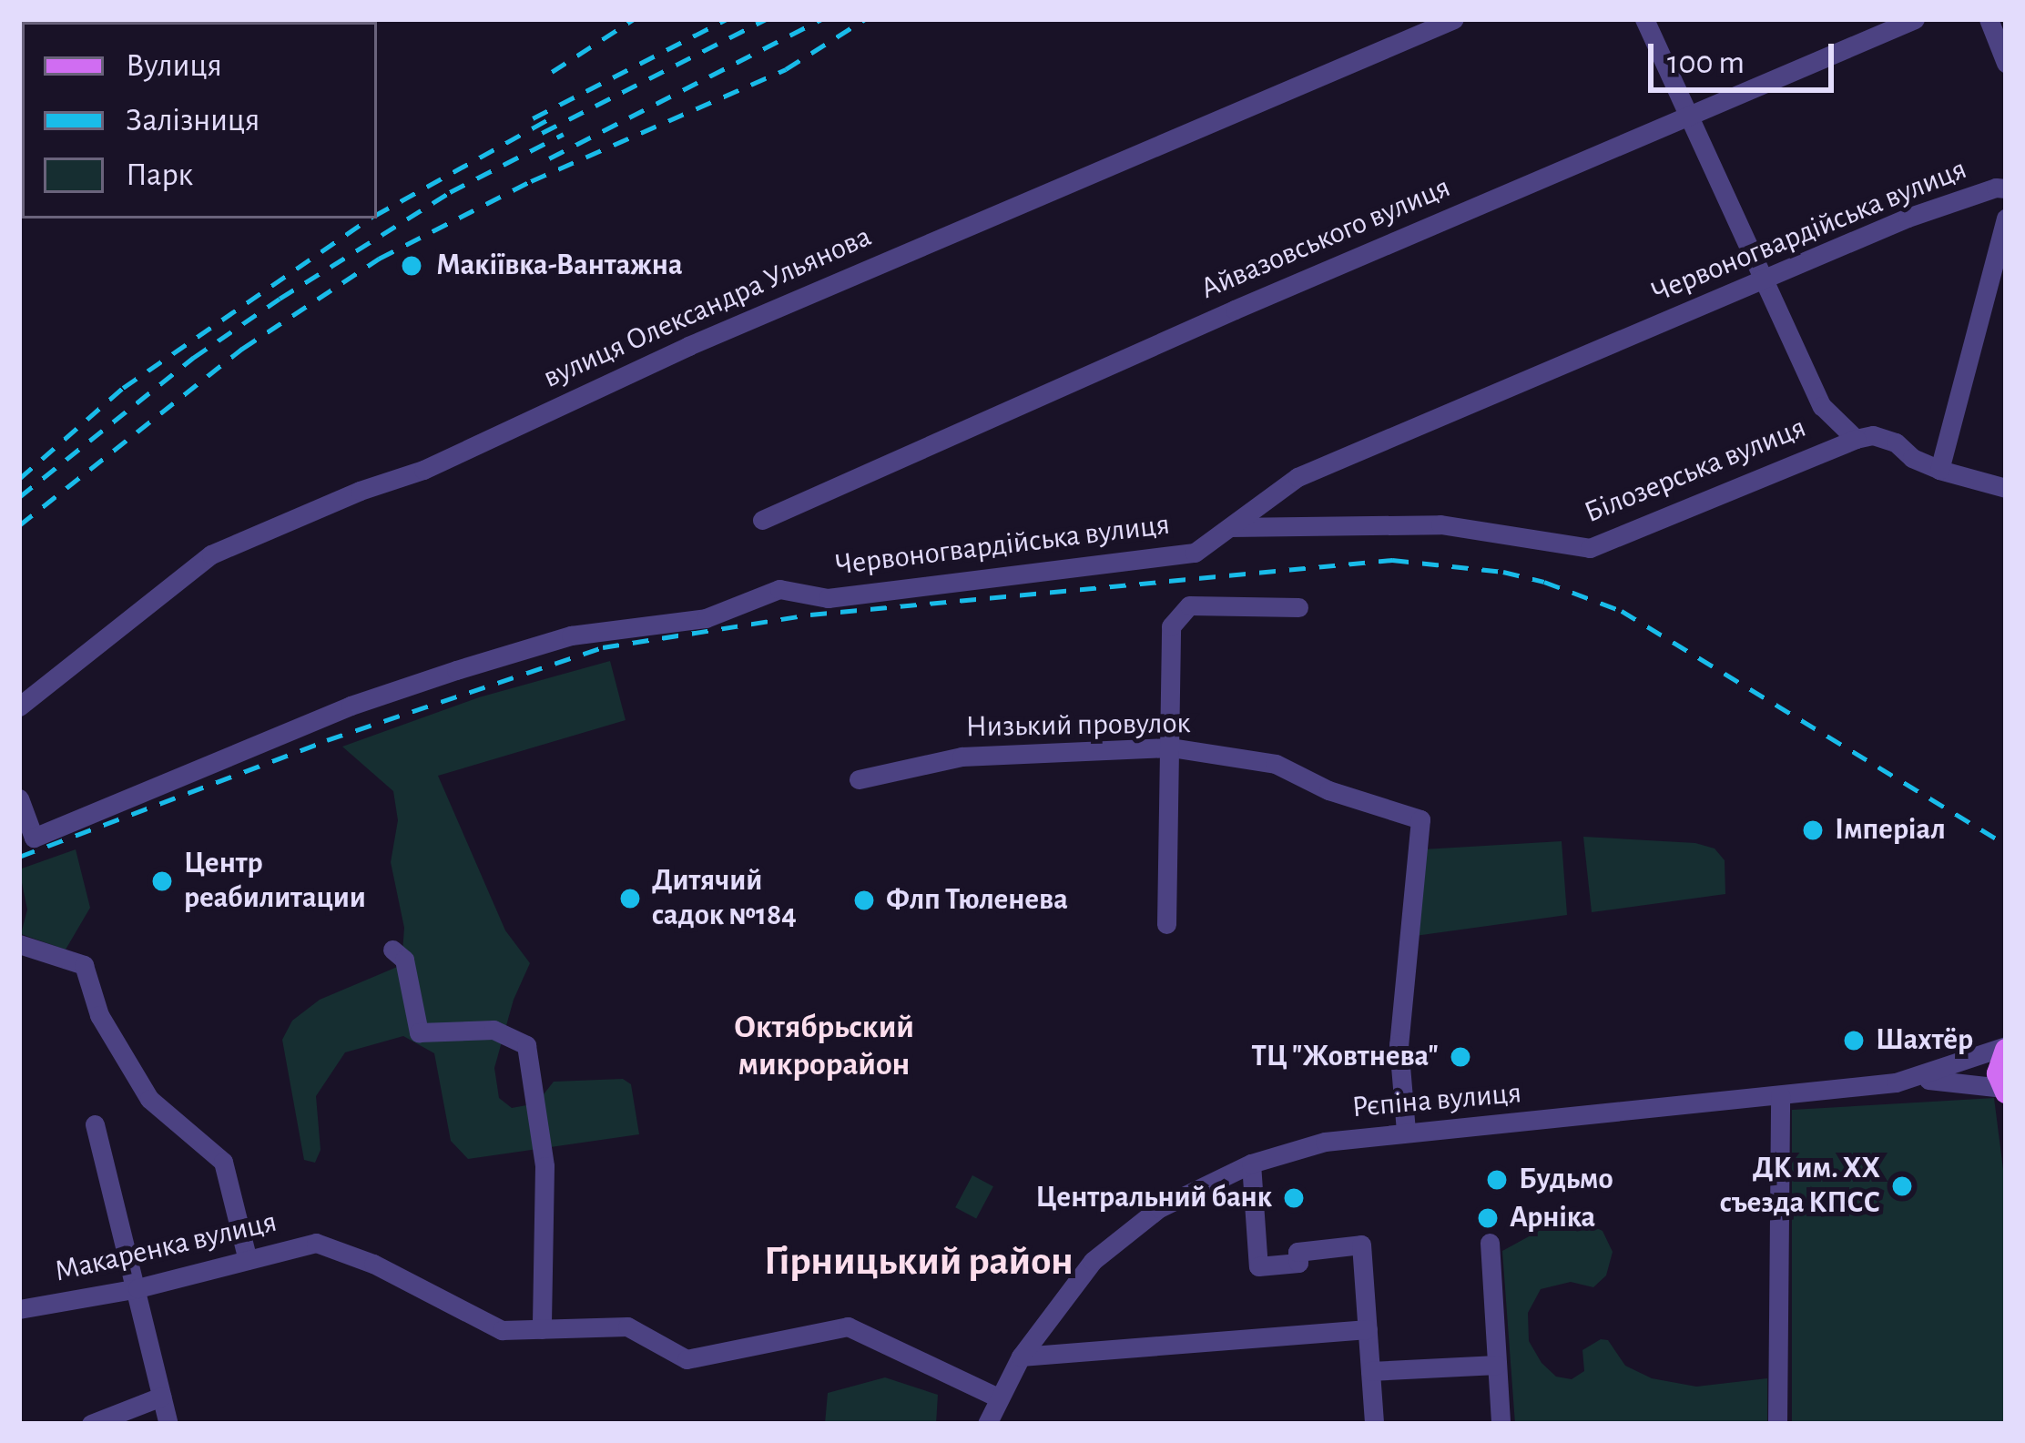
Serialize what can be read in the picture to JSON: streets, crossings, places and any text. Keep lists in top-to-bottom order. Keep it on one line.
{"streets":{"street":["Червоногвардійська вулиця","Айвазовського вулиця","вулиця Олександра Ульянова","Білозерська вулиця","Низький провулок","Рєпіна вулиця","Макаренка вулиця"]},"crossings":[["Червоногвардійська вулиця","Білозерська вулиця"],["Низький провулок","Рєпіна вулиця"],["Рєпіна вулиця","Макаренка вулиця"]],"districts":["Октябрьский микрорайон","Гірницький район"],"places":["Макіївка-Вантажна","Імперіал","Центр реабилитации","Дитячий садок №184","Флп Тюленева","Шахтёр","ТЦ \"Жовтнева\"","Будьмо","ДК им. XX съезда КПСС","Центральний банк","Арніка"],"legend":["Вулиця","Залізниця","Парк"],"scale_bar":"100 m"}
